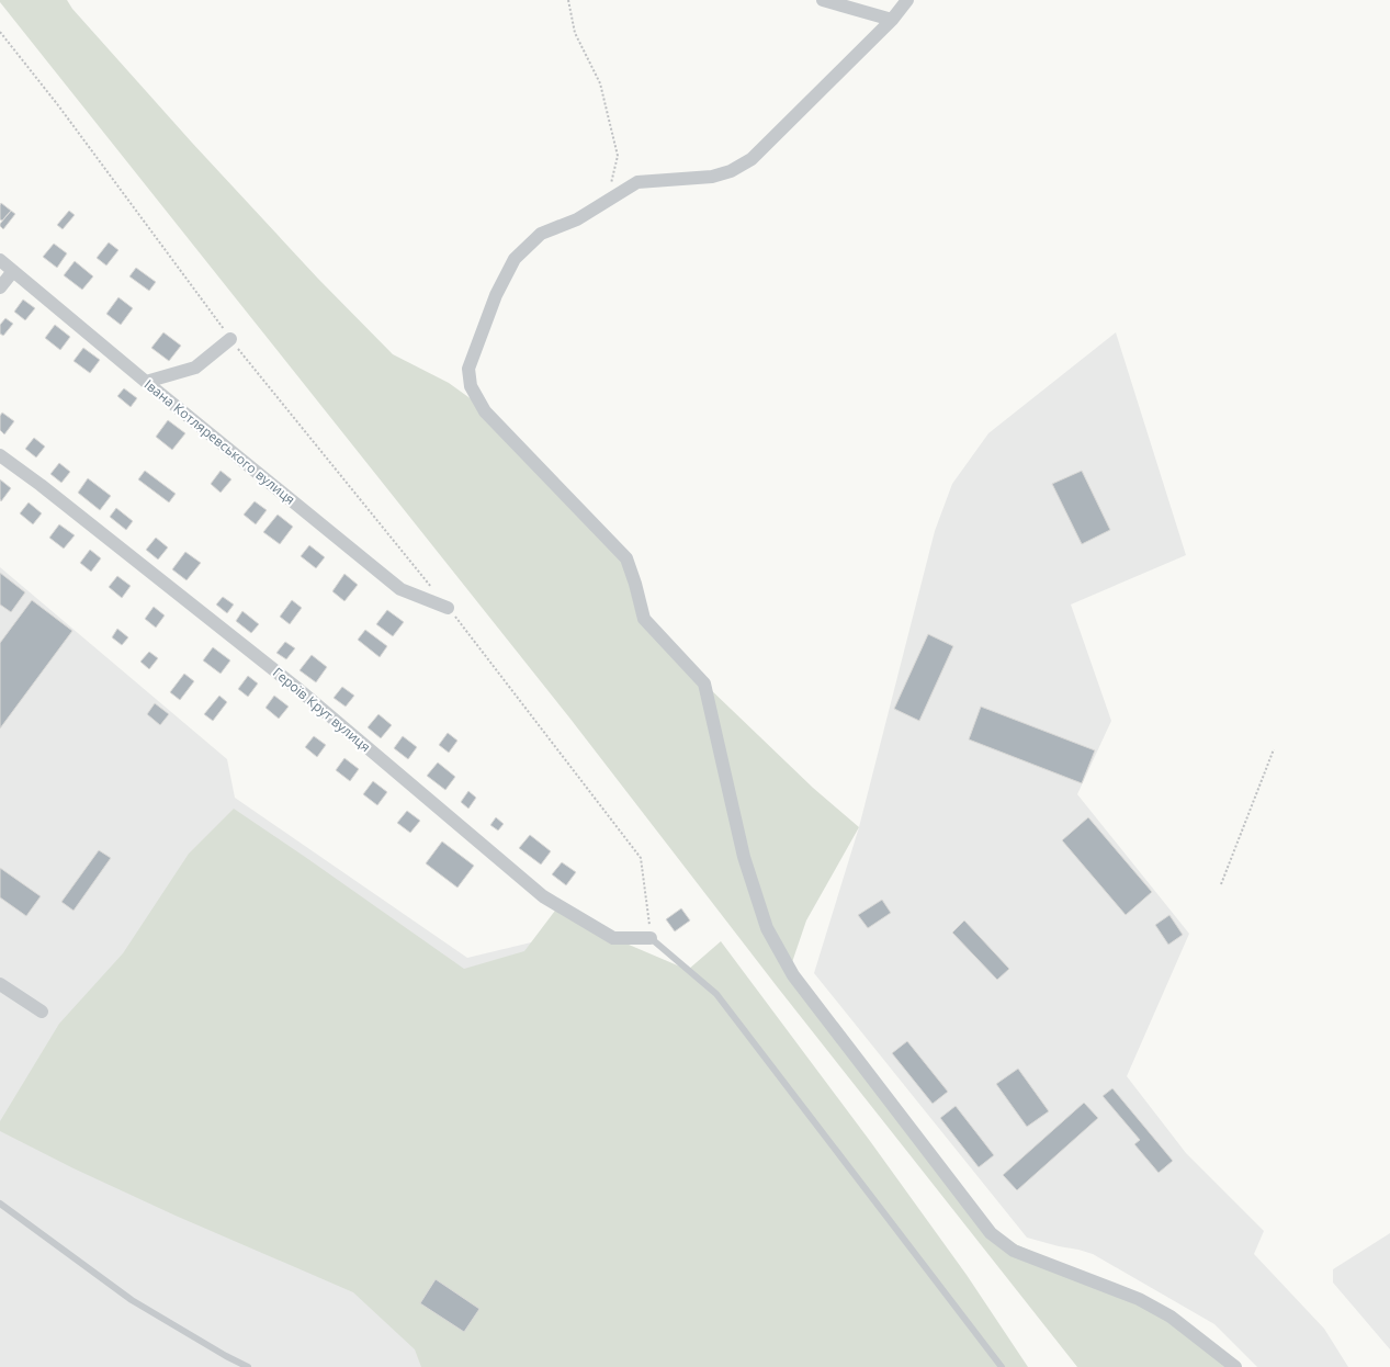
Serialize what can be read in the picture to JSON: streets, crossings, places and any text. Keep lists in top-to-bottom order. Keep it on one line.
{"streets":{"street":["Івана Котляревського вулиця","Героїв Крут вулиця"]}}
